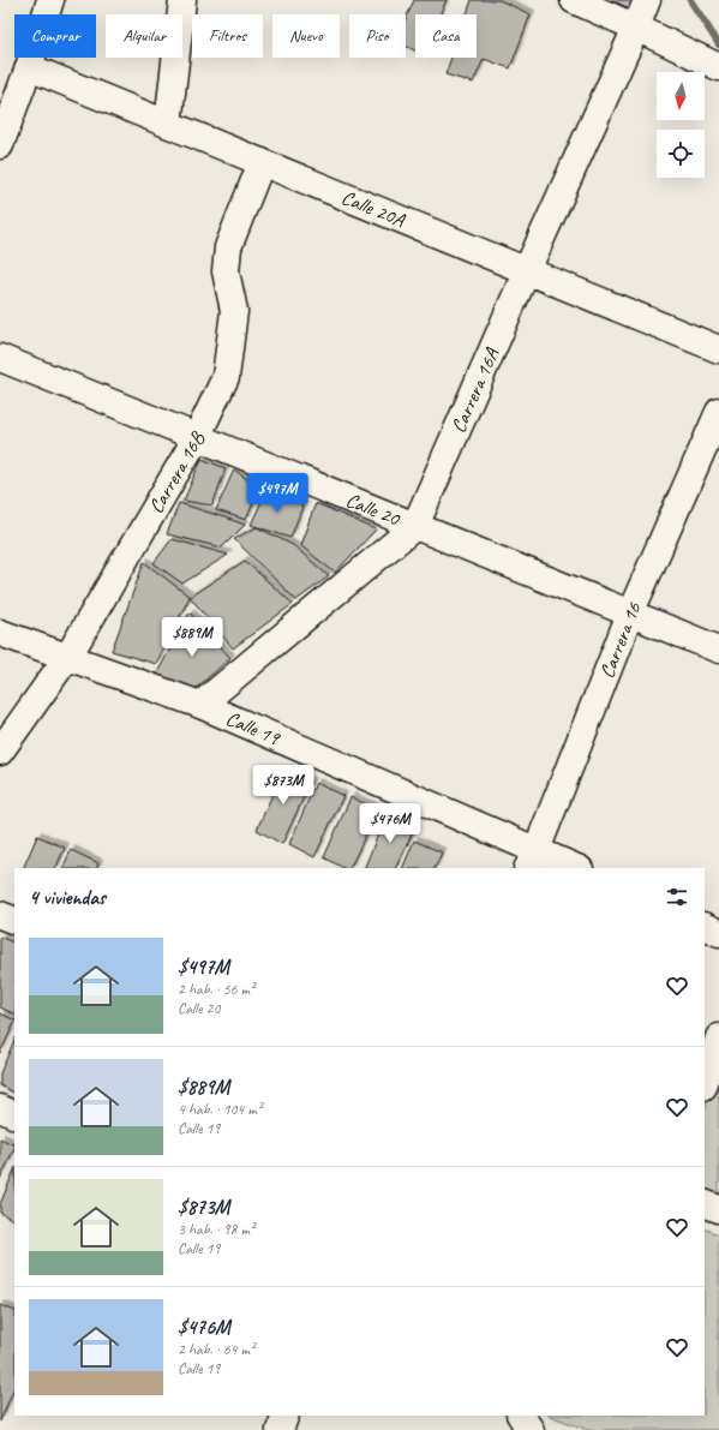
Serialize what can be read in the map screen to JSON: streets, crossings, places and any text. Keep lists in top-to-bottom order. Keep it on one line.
{"streets":{"street":["Calle 20A","Carrera 16A","Carrera 16B","Calle 20","Carrera 16","Calle 19"]},"crossings":[["Calle 20A","Carrera 16A"],["Calle 20A","Carrera 16B"],["Carrera 16A","Calle 20"],["Carrera 16A","Calle 19"],["Carrera 16B","Calle 20"],["Carrera 16B","Calle 19"],["Calle 20","Carrera 16"],["Carrera 16","Calle 19"]],"north":"bottom","page":{"chip":["Comprar","Alquilar","Filtros","Nuevo","Piso","Casa"],"price":["$497M","$889M","$873M","$476M"],"heading":"4 viviendas","list":[{"name":"$497M","note":"2 hab. · 56 m² · Calle 20"},{"name":"$889M","note":"4 hab. · 104 m² · Calle 19"},{"name":"$873M","note":"3 hab. · 98 m² · Calle 19"},{"name":"$476M","note":"2 hab. · 64 m² · Calle 19"}]}}
